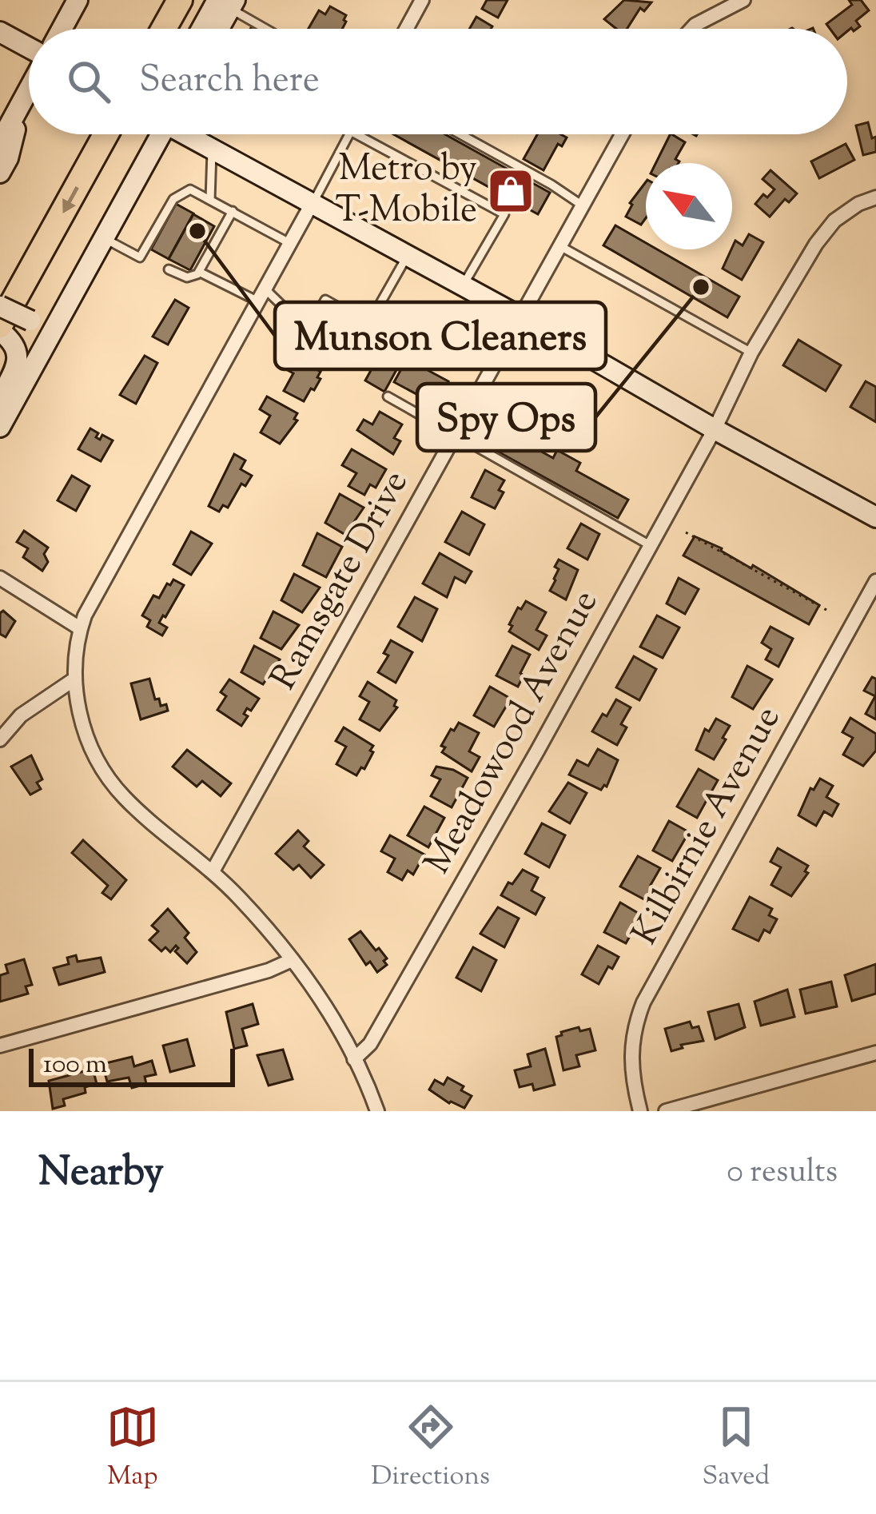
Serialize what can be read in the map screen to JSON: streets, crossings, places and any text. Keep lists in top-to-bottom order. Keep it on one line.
{"streets":{"street":["Ramsgate Drive","Meadowood Avenue","Kilbirnie Avenue"]},"places":{"shop":["Metro by T-Mobile"],"other":["Munson Cleaners","Spy Ops"]},"scale_bar":"100 m","north":"top left","page":{"search":"Search here","scale":"100 m","heading":["Nearby","0 results"],"nav":["Map","Directions","Saved"]}}
